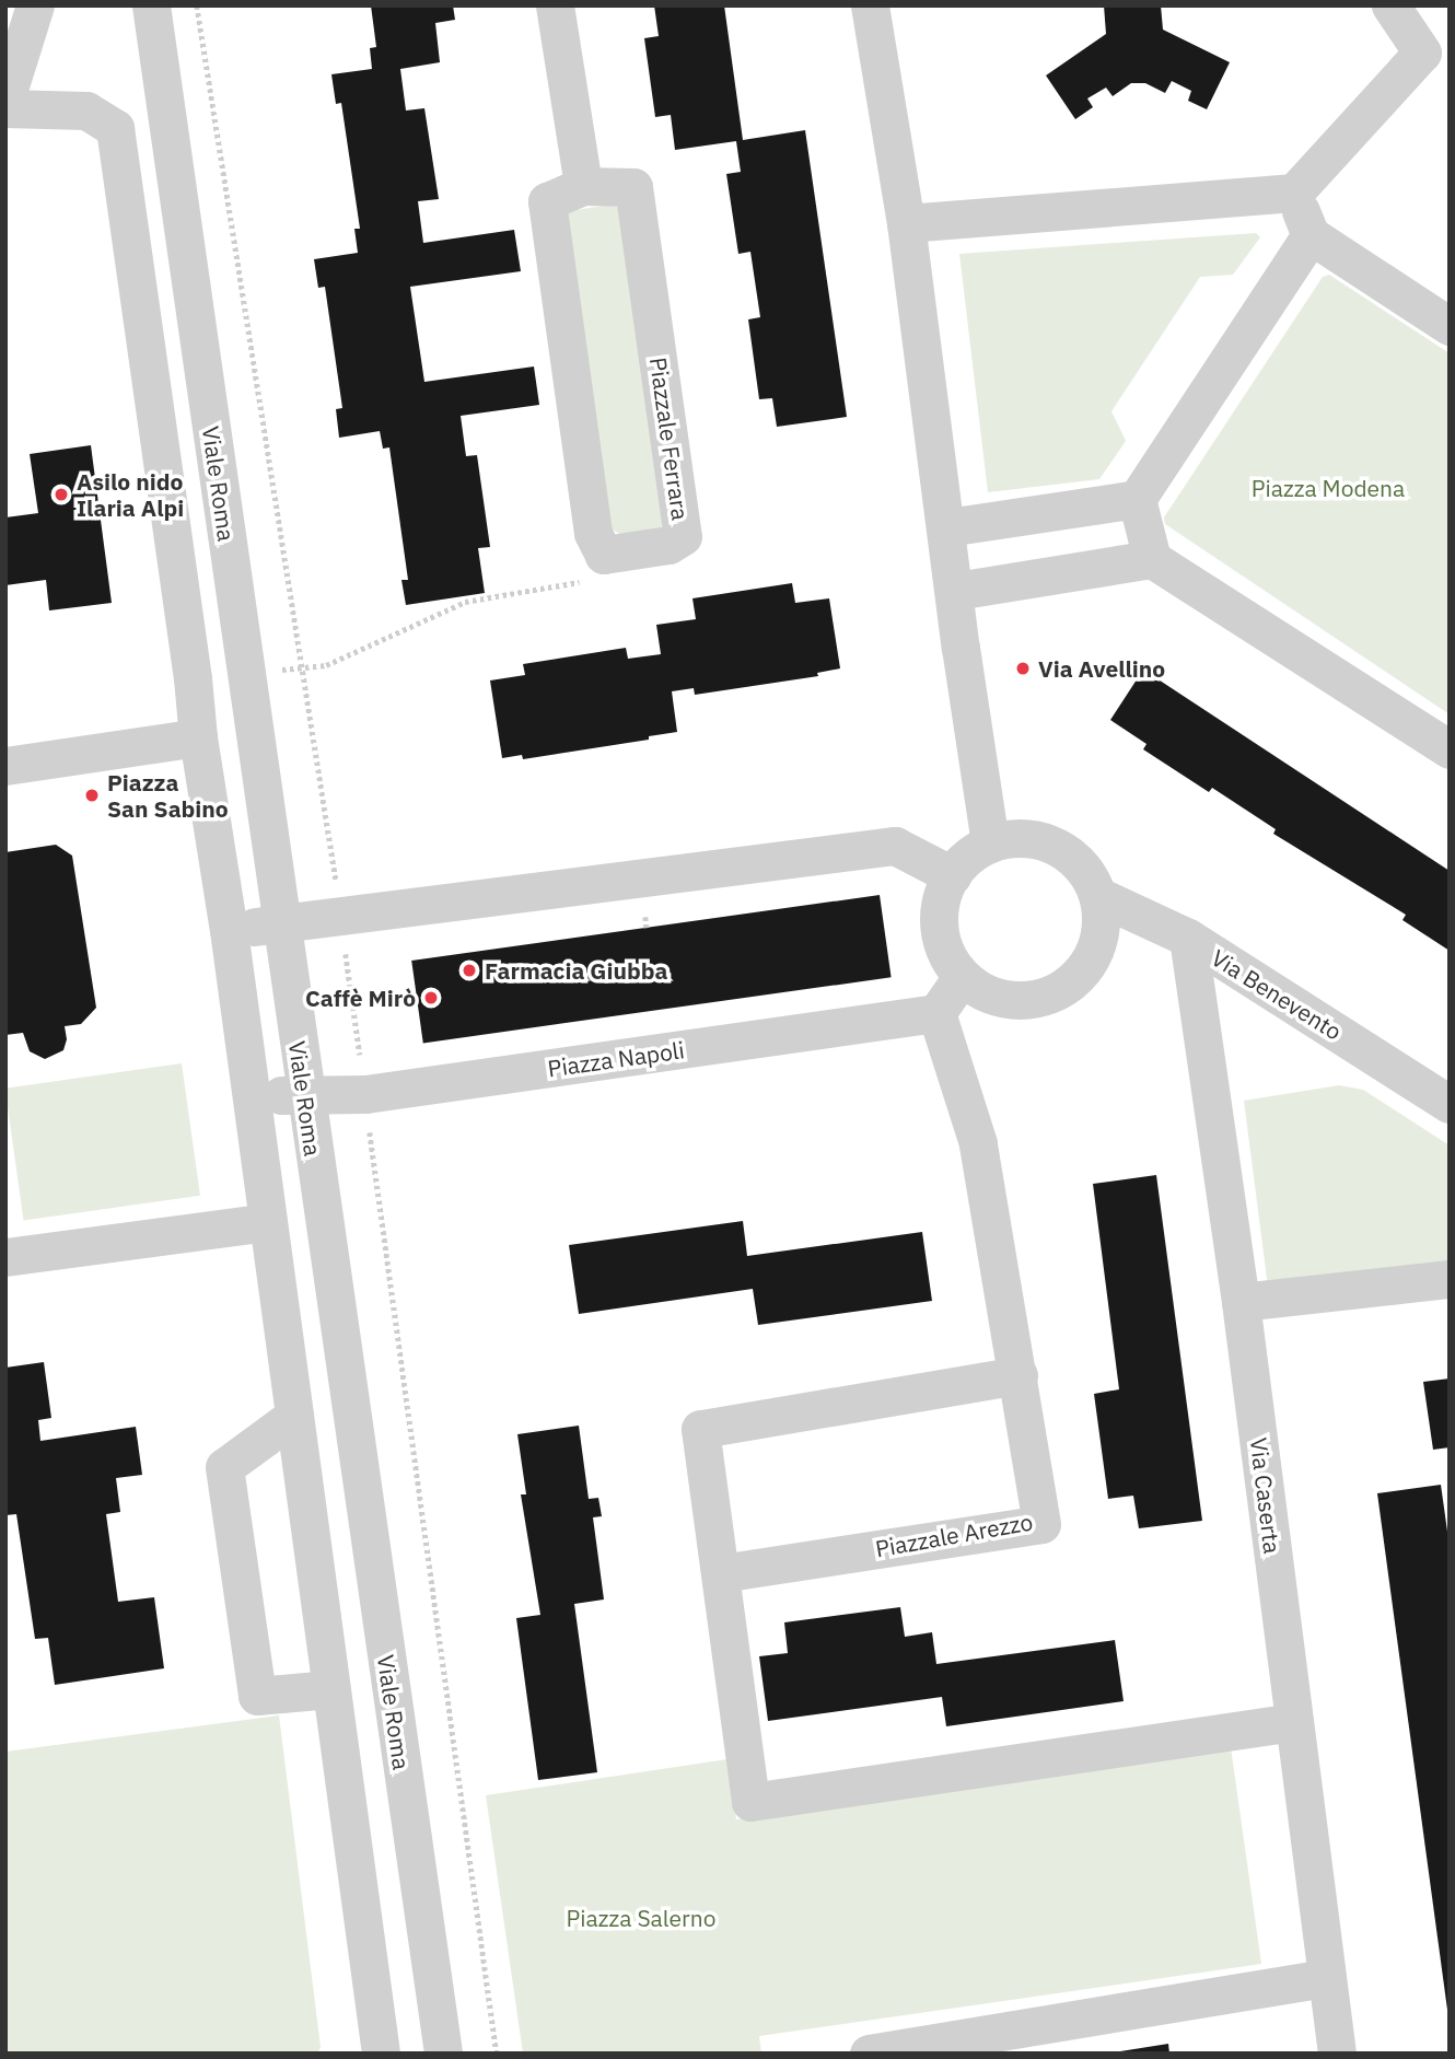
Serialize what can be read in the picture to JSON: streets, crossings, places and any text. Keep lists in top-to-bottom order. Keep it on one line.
{"streets":{"street":["Piazzale Ferrara","Viale Roma","Via Benevento","Piazza Napoli","Via Caserta","Piazzale Arezzo"]},"crossings":[["Viale Roma","Piazza Napoli"],["Via Benevento","Via Caserta"],["Piazza Napoli","Piazzale Arezzo"]],"parks":["Piazza Modena","Piazza Salerno"],"places":["Asilo nido Ilaria Alpi","Via Avellino","Piazza San Sabino","Farmacia Giubba","Caffè Mirò"]}
